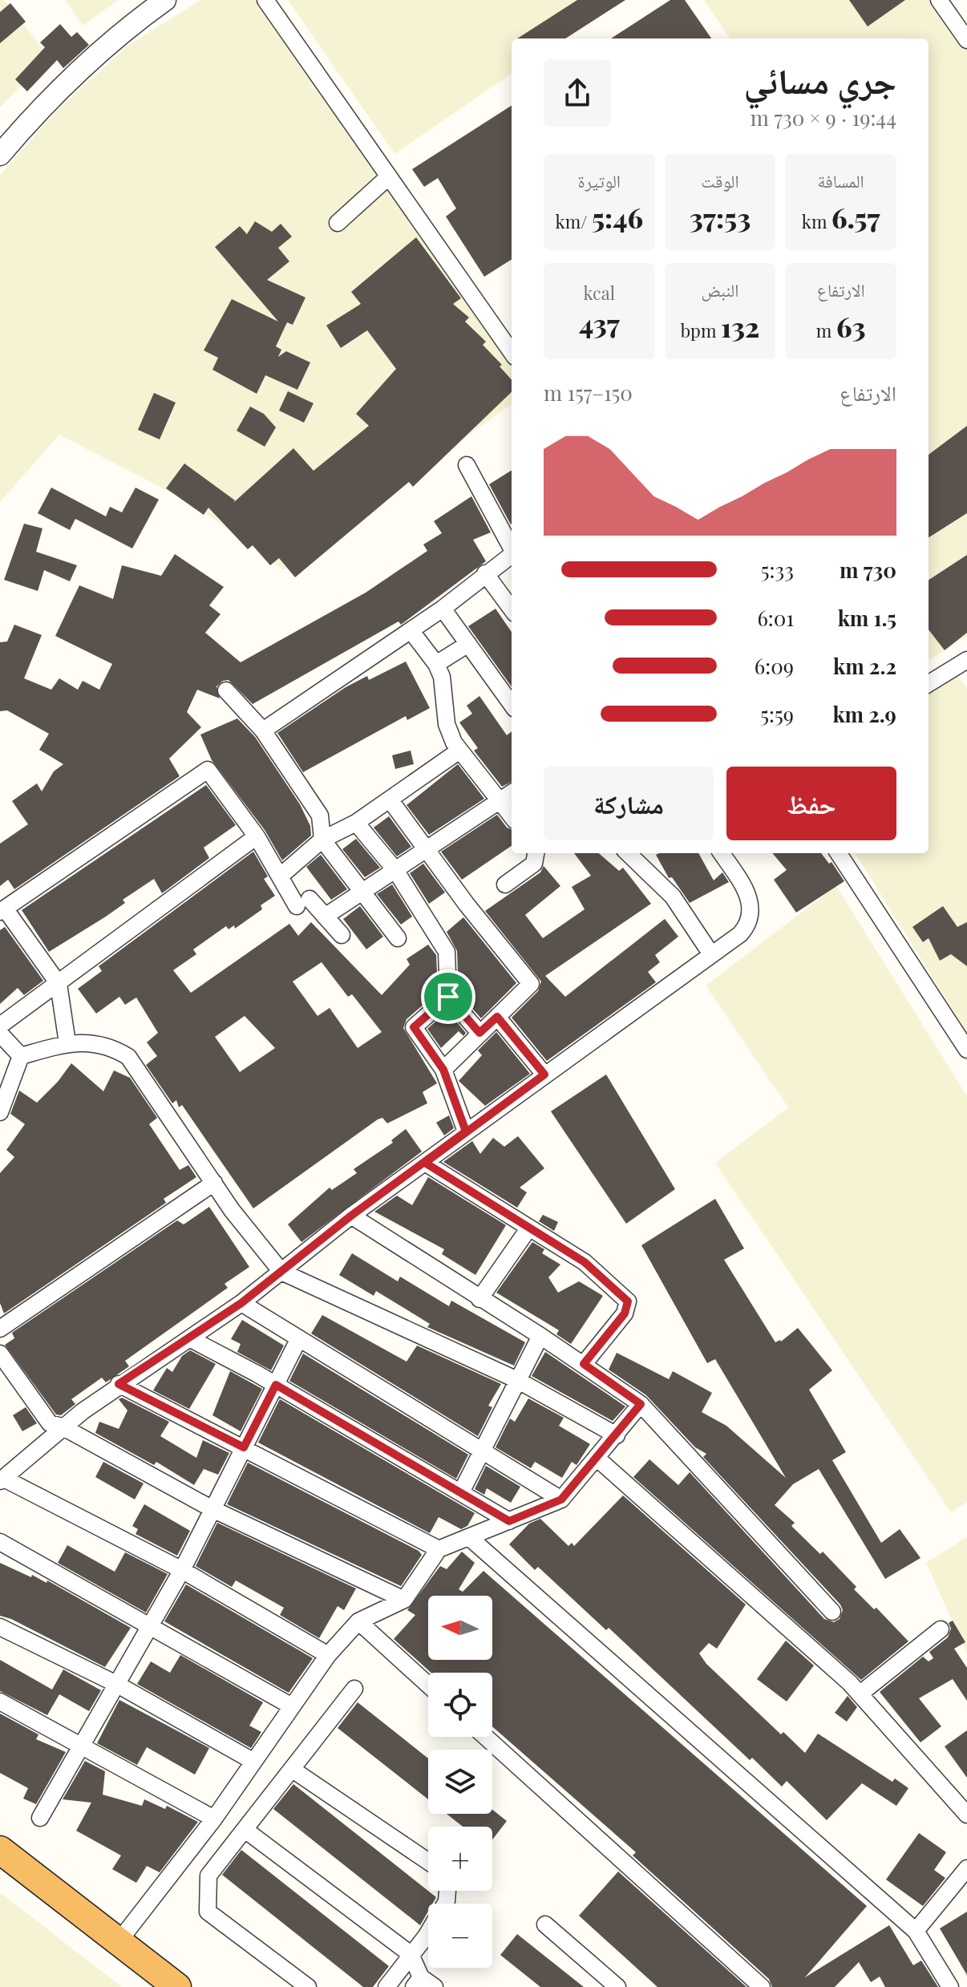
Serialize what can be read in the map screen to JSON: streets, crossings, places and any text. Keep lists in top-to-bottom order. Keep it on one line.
{"north":"left","page":{"heading":["جري مسائي","19:44 · 9 × 730 m"],"stats":[["المسافة","6.57 km"],["الوقت","37:53"],["الوتيرة","5:46 /km"],["الارتفاع","63 m"],["النبض","132 bpm"],["kcal","437"]],"chart":["الارتفاع","150–157 m"],"list":[{"name":"730 m","note":"5:33"},{"name":"1.5 km","note":"6:01"},{"name":"2.2 km","note":"6:09"},{"name":"2.9 km","note":"5:59"}],"buttons":["حفظ","مشاركة"],"map_buttons":["+","−"]}}
